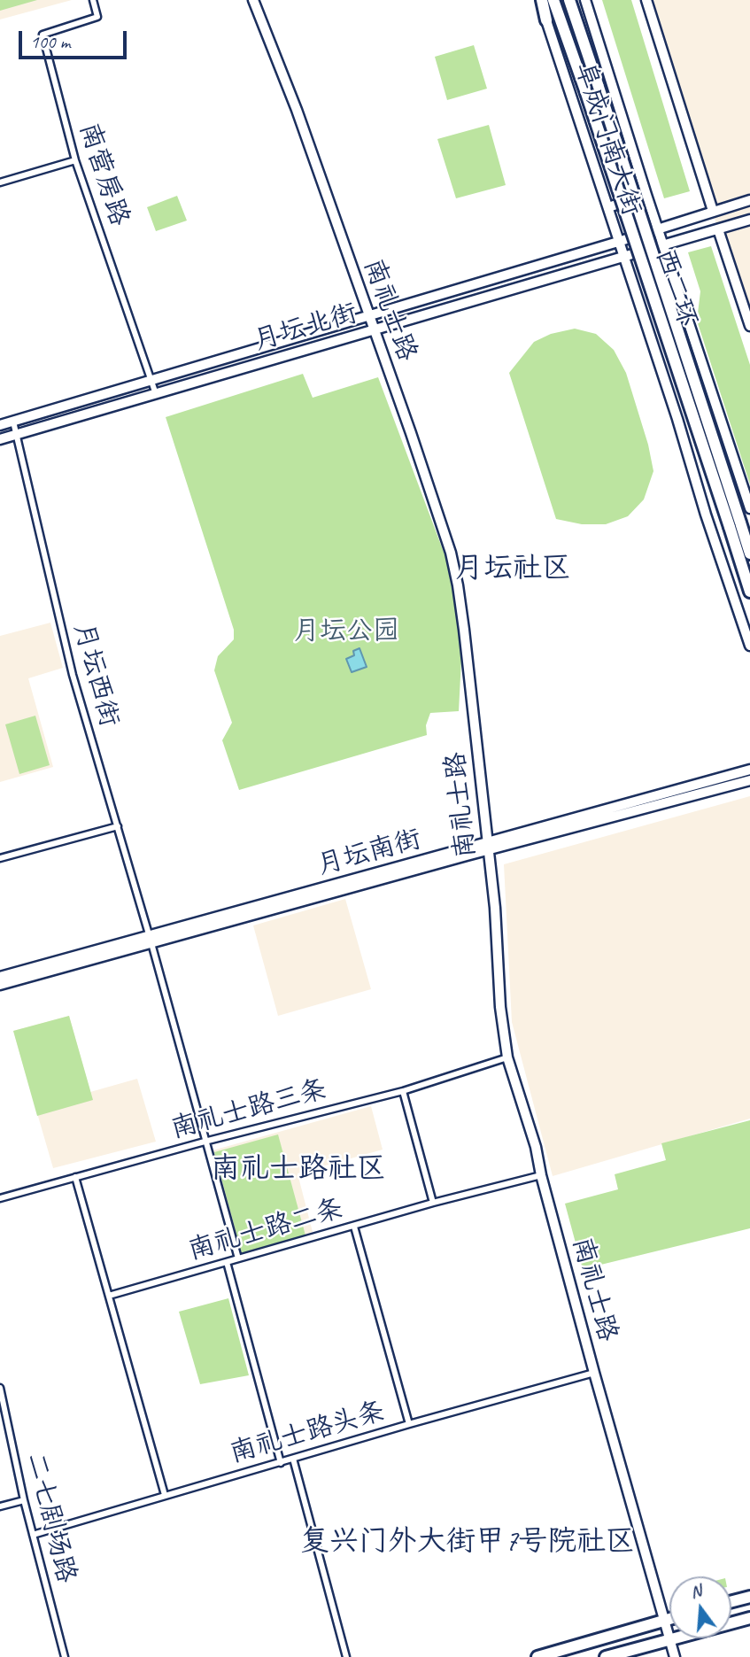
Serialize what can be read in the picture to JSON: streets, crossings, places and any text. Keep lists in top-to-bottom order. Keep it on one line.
{"streets":{"highway":["西二环"],"street":["阜成门南大街","南营房路","南礼士路","月坛北街","月坛西街","月坛南街","南礼士路三条","南礼士路二条","南礼士路头条","二七剧场路"]},"crossings":[["阜成门南大街","月坛北街"],["南营房路","月坛北街"],["南礼士路","月坛北街"],["南礼士路","月坛南街"],["南礼士路","南礼士路三条"],["南礼士路","南礼士路二条"],["南礼士路","南礼士路头条"],["月坛北街","月坛西街"],["月坛西街","月坛南街"],["月坛西街","南礼士路三条"],["月坛西街","南礼士路二条"],["南礼士路头条","二七剧场路"]],"districts":["月坛社区","南礼士路社区","复兴门外大街甲7号院社区"],"parks":["月坛公园"],"scale_bar":"100 m","north":"top"}
